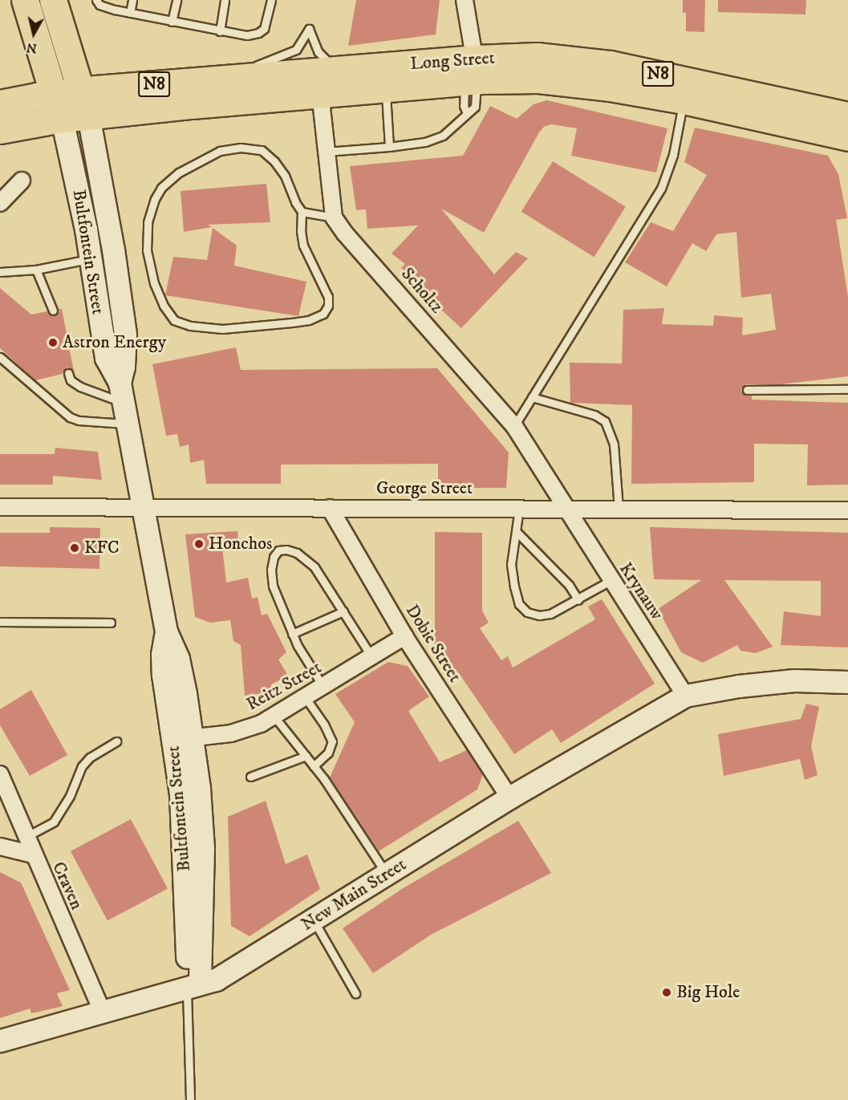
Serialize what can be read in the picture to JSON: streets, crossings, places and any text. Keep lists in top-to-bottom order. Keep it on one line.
{"streets":{"highway":["Long Street","N8"],"street":["Bultfontein Street","Scholtz","George Street","Krynauw","Dobie Street","Reitz Street","Craven","New Main Street"]},"crossings":[["Long Street","Bultfontein Street"],["Long Street","Scholtz"],["Bultfontein Street","George Street"],["Bultfontein Street","Reitz Street"],["Bultfontein Street","New Main Street"],["Scholtz","George Street"],["Scholtz","Krynauw"],["George Street","Krynauw"],["George Street","Dobie Street"],["Krynauw","New Main Street"],["Dobie Street","Reitz Street"],["Dobie Street","New Main Street"],["Craven","New Main Street"]],"places":["Astron Energy","Honchos","KFC","Big Hole"],"north":"bottom"}
